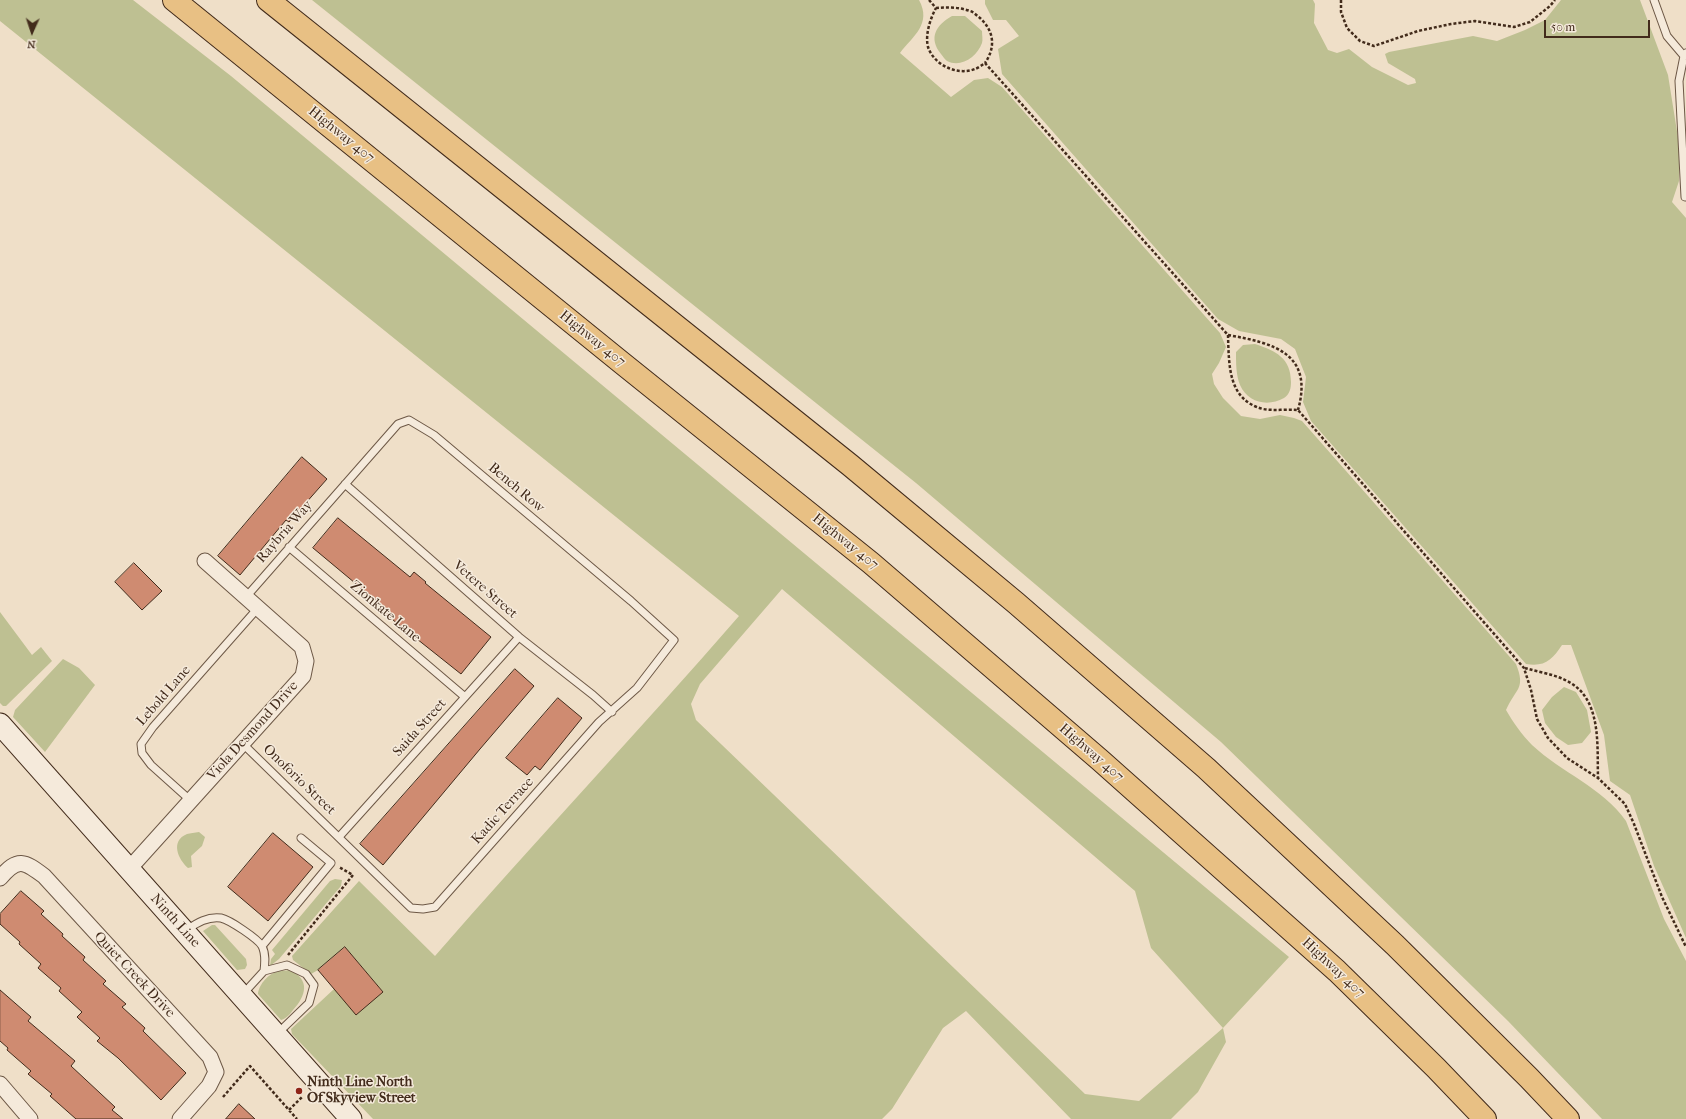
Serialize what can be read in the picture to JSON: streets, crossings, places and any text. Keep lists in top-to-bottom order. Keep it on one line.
{"streets":{"highway":["Highway 407"],"main road":["Ninth Line"],"street":["Viola Desmond Drive","Quiet Creek Drive"],"lane":["Bench Row","Raybria Way","Vetere Street","Zionkate Lane","Lebold Lane","Saida Street","Onoforio Street","Kadic Terrace"]},"crossings":[["Bench Row","Raybria Way"],["Bench Row","Vetere Street"],["Bench Row","Kadic Terrace"],["Raybria Way","Vetere Street"],["Raybria Way","Zionkate Lane"],["Raybria Way","Viola Desmond Drive"],["Vetere Street","Saida Street"],["Vetere Street","Kadic Terrace"],["Zionkate Lane","Saida Street"],["Lebold Lane","Viola Desmond Drive"],["Saida Street","Onoforio Street"],["Saida Street","Kadic Terrace"],["Viola Desmond Drive","Onoforio Street"],["Viola Desmond Drive","Ninth Line"],["Onoforio Street","Kadic Terrace"]],"places":["Ninth Line North Of Skyview Street"],"scale_bar":"50 m","north":"bottom"}
